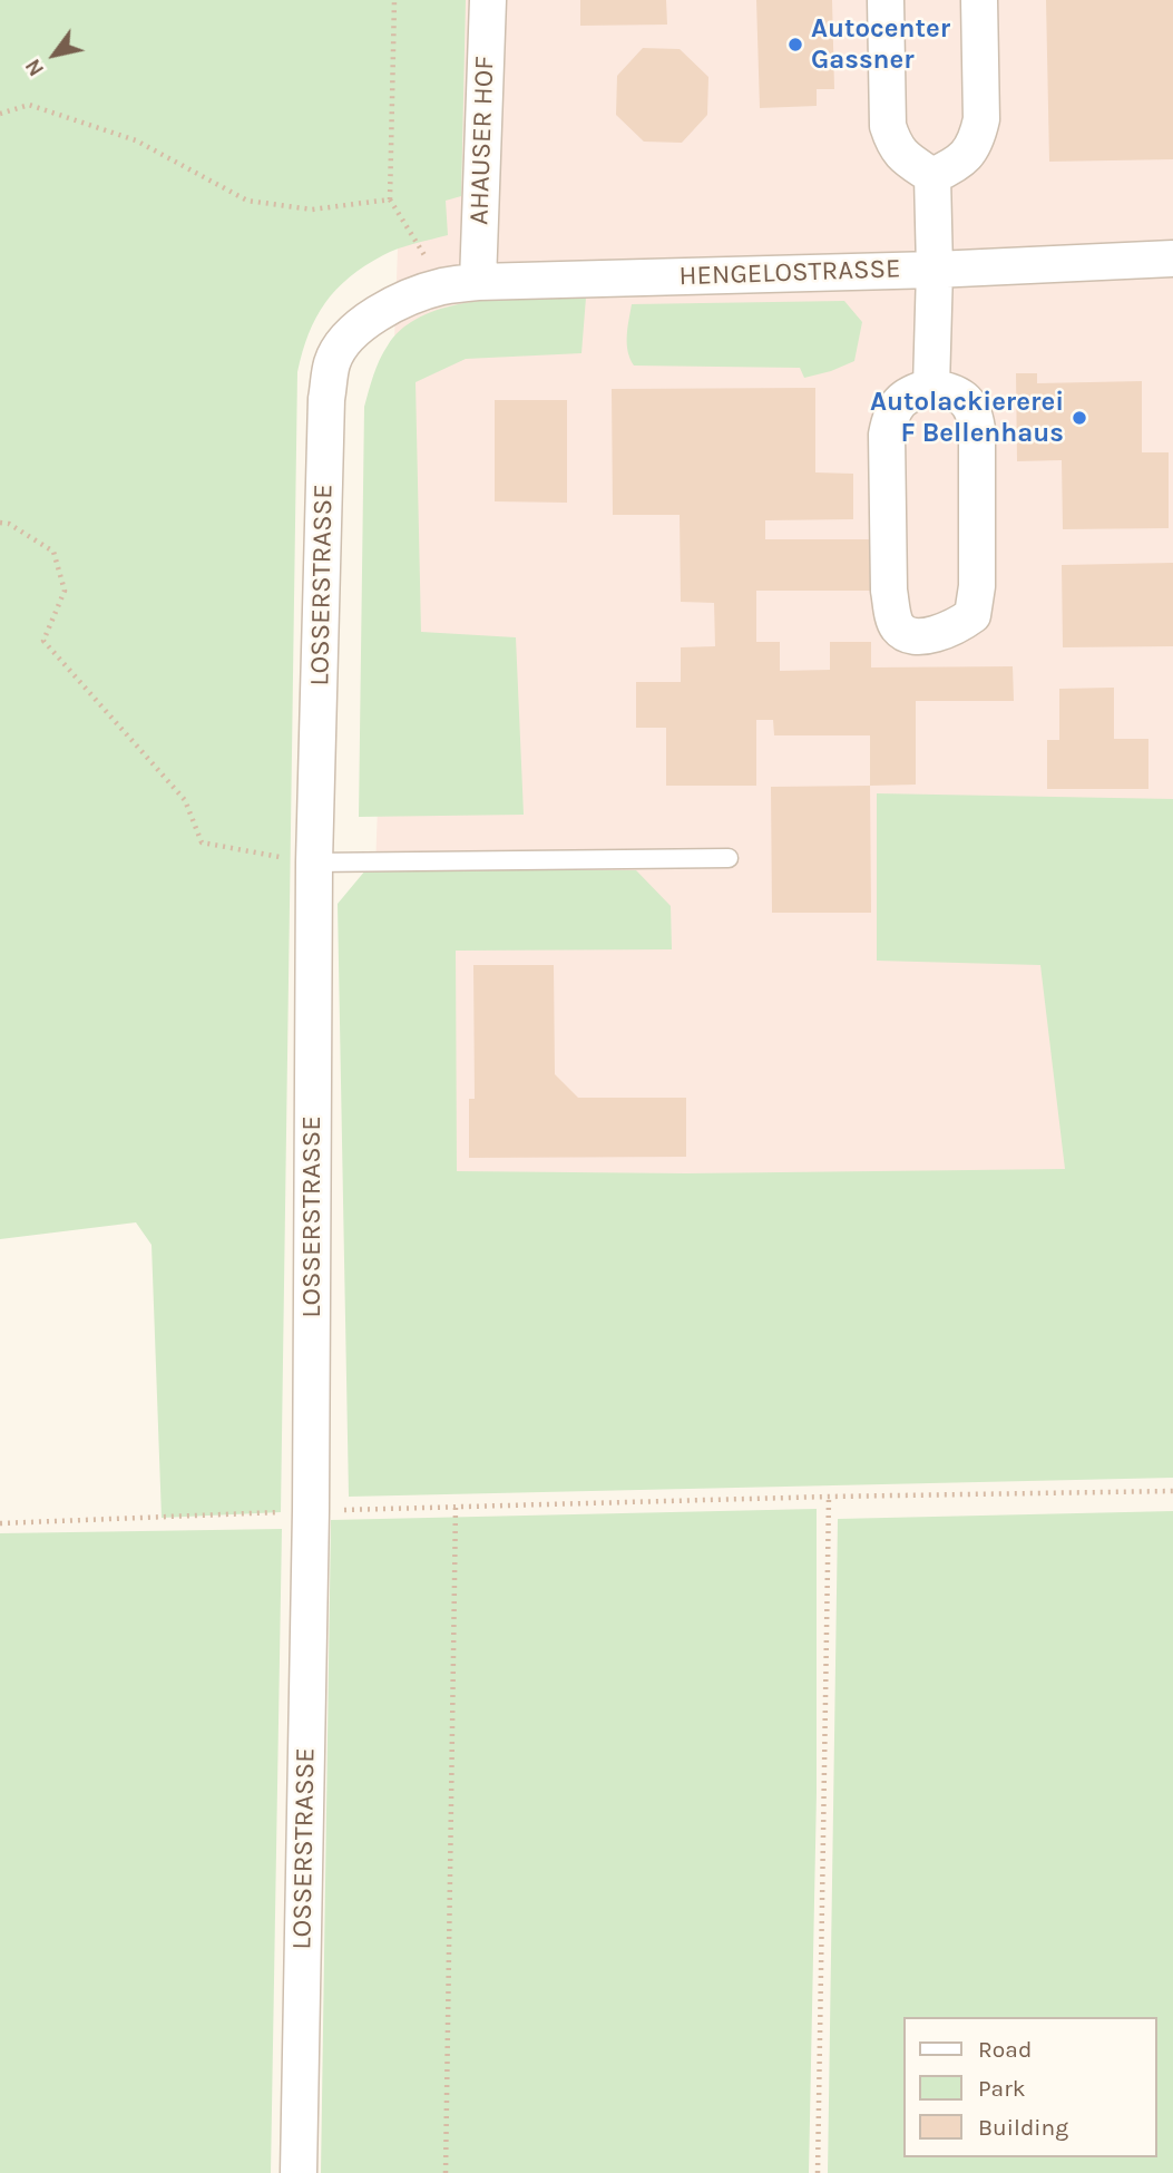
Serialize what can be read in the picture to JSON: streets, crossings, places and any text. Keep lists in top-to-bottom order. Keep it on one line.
{"streets":{"street":["AHAUSER HOF","HENGELOSTRASSE","LOSSERSTRASSE"]},"crossings":[["AHAUSER HOF","HENGELOSTRASSE"],["HENGELOSTRASSE","LOSSERSTRASSE"]],"places":["Autocenter Gassner","Autolackiererei F Bellenhaus"],"legend":["Road","Park","Building"],"north":"bottom left"}
